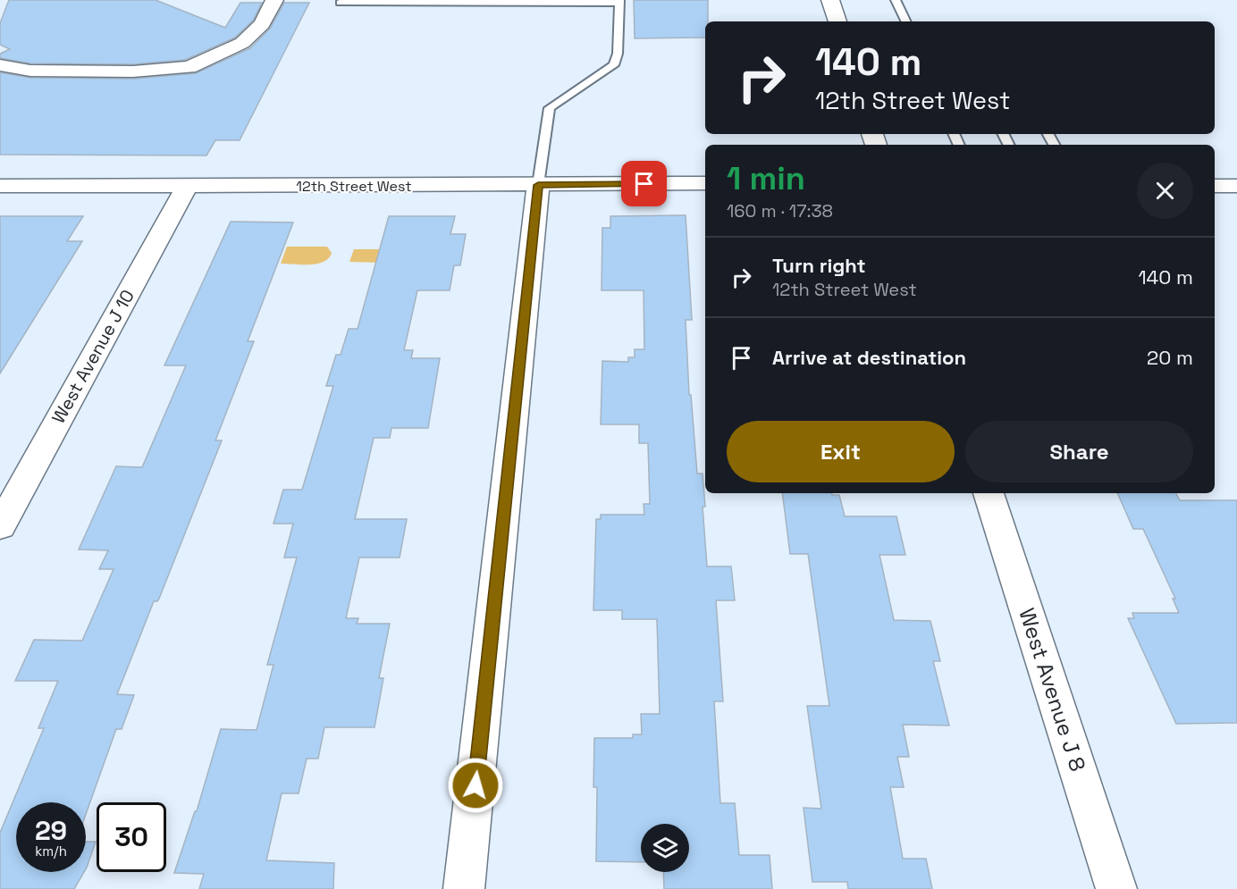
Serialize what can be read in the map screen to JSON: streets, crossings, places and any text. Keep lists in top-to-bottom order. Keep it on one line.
{"streets":{"street":["12th Street West","West Avenue J 10","West Avenue J 8"]},"crossings":[["12th Street West","West Avenue J 10"]],"page":{"turn":["140 m","12th Street West"],"heading":["1 min","160 m · 17:38"],"list":[{"name":"Turn right","note":"12th Street West","value":"140 m"},{"name":"Arrive at destination","value":"20 m"}],"buttons":["Exit","Share"],"speed":"29 km/h","limit":"30"}}
